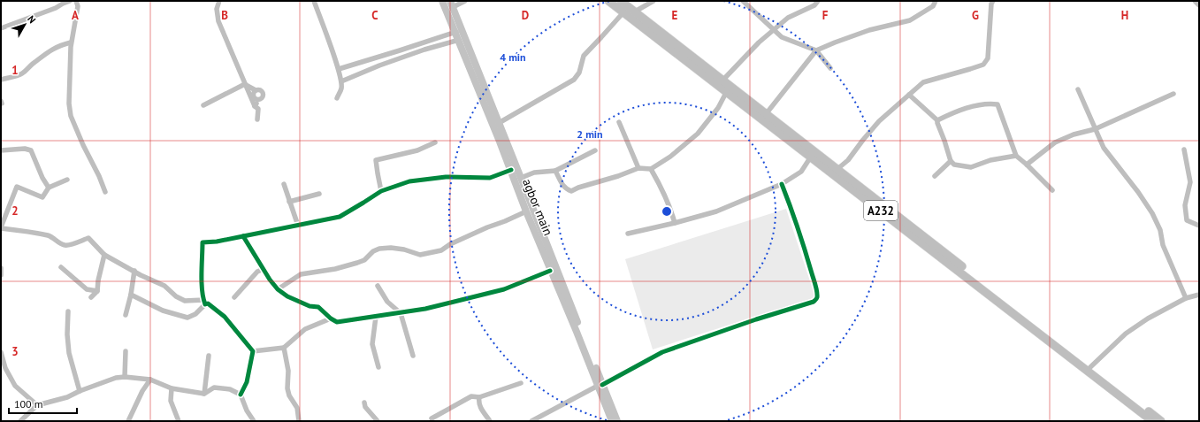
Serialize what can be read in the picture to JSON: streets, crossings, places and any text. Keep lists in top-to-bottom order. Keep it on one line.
{"streets":{"highway":["A232"],"main road":["agbor main"]},"scale_bar":"100 m","north":"top right","grid":{"columns":["A","B","C","D","E","F","G","H"],"rows":["1","2","3"]},"rings":["4 min","2 min"]}
